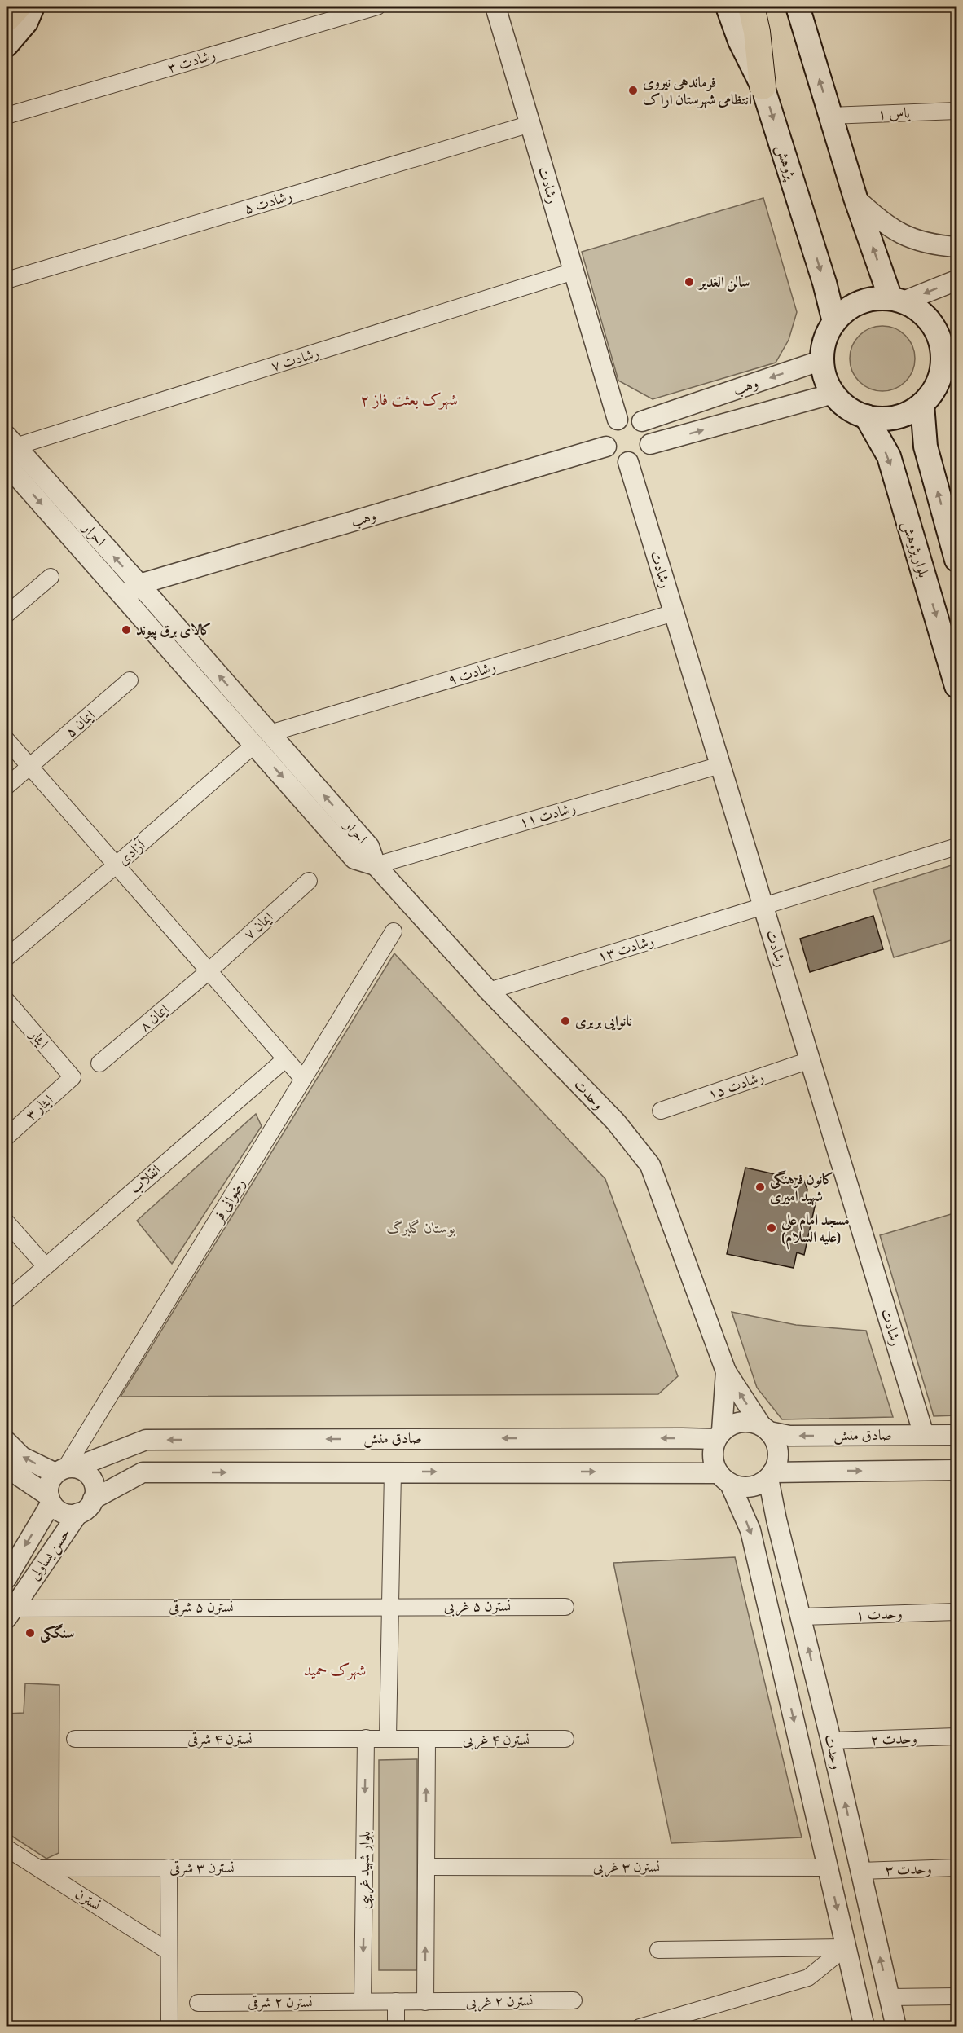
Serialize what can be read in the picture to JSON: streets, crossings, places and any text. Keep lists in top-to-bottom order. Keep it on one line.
{"streets":{"main road":["پژوهش","بلوار پژوهش"],"street":["رشادت ۳","یاس ۱","رشادت","رشادت ۵","رشادت ۷","وهب","احرار","رشادت ۹","ایمان ۵","رشادت ۱۱","آزادی","ایمان ۷","رشادت ۱۳","ایمان ۸","ایثار","رشادت ۱۵","وحدت","ایثار ۳","انقلاب","رضوانی فر","صادق منش","حسن یساولی","نسترن ۵ غربی","نسترن ۵ شرقی","وحدت ۱","نسترن ۴ شرقی","وحدت ۲","نسترن ۴ غربی","نسترن ۳ غربی","نسترن ۳ شرقی","وحدت ۳","بلوار شهید غریبی","نسترن","نسترن ۲ غربی","نسترن ۲ شرقی"]},"crossings":[["پژوهش","وهب"],["پژوهش","بلوار پژوهش"],["رشادت","رشادت ۵"],["رشادت","رشادت ۷"],["رشادت","وهب"],["رشادت","رشادت ۹"],["رشادت","رشادت ۱۱"],["رشادت","رشادت ۱۳"],["رشادت","رشادت ۱۵"],["رشادت","صادق منش"],["رشادت ۷","احرار"],["وهب","احرار"],["وهب","بلوار پژوهش"],["احرار","رشادت ۹"],["احرار","رشادت ۱۱"],["احرار","آزادی"],["احرار","وحدت"],["رشادت ۹","آزادی"],["رشادت ۱۱","وحدت"],["ایمان ۷","ایمان ۸"],["رشادت ۱۳","وحدت"],["ایثار","ایثار ۳"],["وحدت","صادق منش"],["وحدت","وحدت ۱"],["وحدت","وحدت ۲"],["وحدت","وحدت ۳"],["رضوانی فر","صادق منش"],["رضوانی فر","حسن یساولی"],["صادق منش","حسن یساولی"],["حسن یساولی","نسترن ۵ شرقی"],["نسترن ۵ غربی","نسترن ۵ شرقی"],["نسترن ۴ شرقی","نسترن ۴ غربی"],["نسترن ۴ شرقی","بلوار شهید غریبی"],["نسترن ۳ شرقی","بلوار شهید غریبی"],["نسترن ۳ شرقی","نسترن"],["بلوار شهید غریبی","نسترن ۲ شرقی"],["نسترن ۲ غربی","نسترن ۲ شرقی"]],"districts":["شهرک بعثت فاز ۲","شهرک حمید"],"parks":["بوستان گلبرگ"],"places":["فرماندهی نیروی انتظامی شهرستان اراک","سالن الغدیر","کالای برق پیوند","نانوایی بربری","کانون فرهنگی شهید امیری","مسجد امام علی (علیه السلام)","سنگکی"]}
